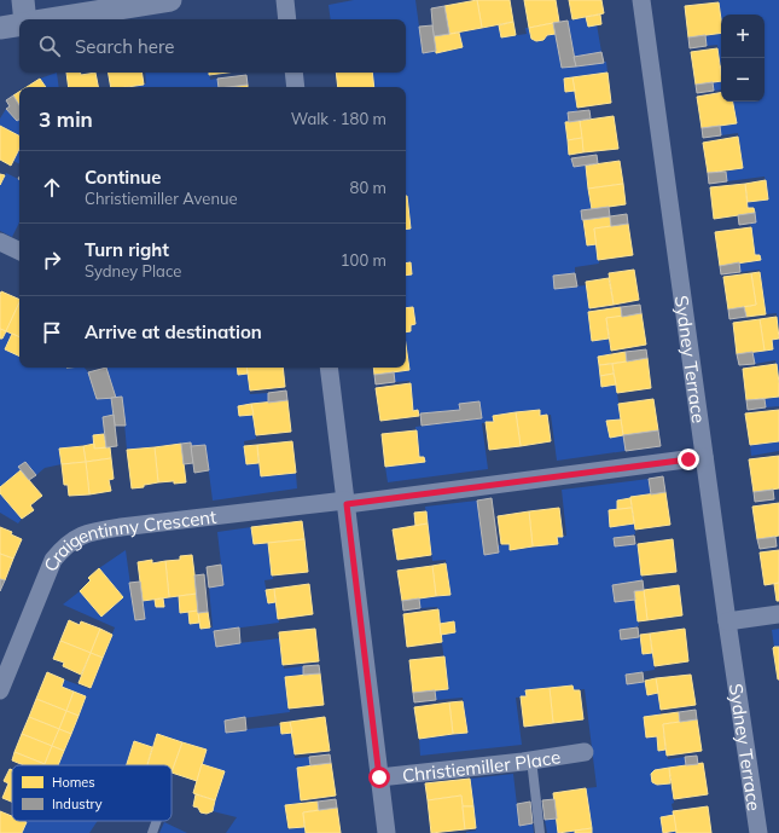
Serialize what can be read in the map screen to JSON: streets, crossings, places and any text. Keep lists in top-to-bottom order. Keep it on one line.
{"streets":{"street":["Sydney Terrace","Craigentinny Crescent","Christiemiller Place"]},"crossings":[["Sydney Terrace","Craigentinny Crescent"]],"legend":["Homes","Industry"],"page":{"map_buttons":["+","−"],"search":"Search here","heading":["3 min","Walk · 180 m"],"list":[["Continue","Christiemiller Avenue","80 m"],["Turn right","Sydney Place","100 m"],"Arrive at destination"]}}
